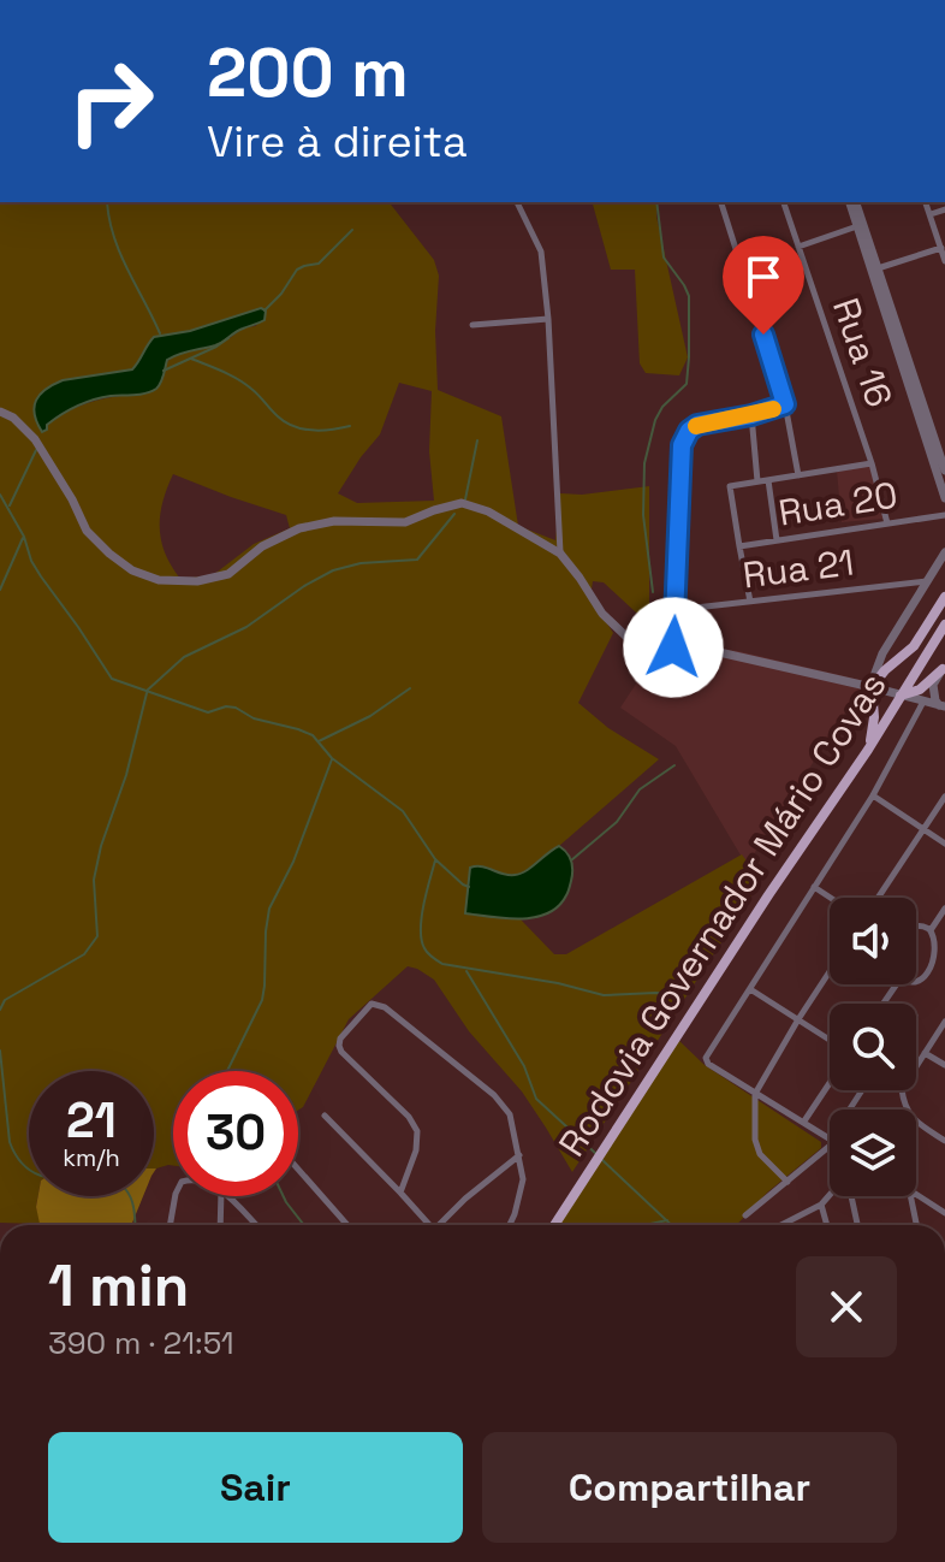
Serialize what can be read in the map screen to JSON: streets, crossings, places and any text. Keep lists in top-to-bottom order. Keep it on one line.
{"streets":{"main road":["Rodovia Governador Mário Covas"],"street":["Rua 16","Rua 20","Rua 21"]},"crossings":[["Rua 16","Rua 20"]],"page":{"turn":["200 m","Vire à direita"],"speed":"21 km/h","limit":"30","heading":["1 min","390 m · 21:51"],"buttons":["Sair","Compartilhar"]}}
